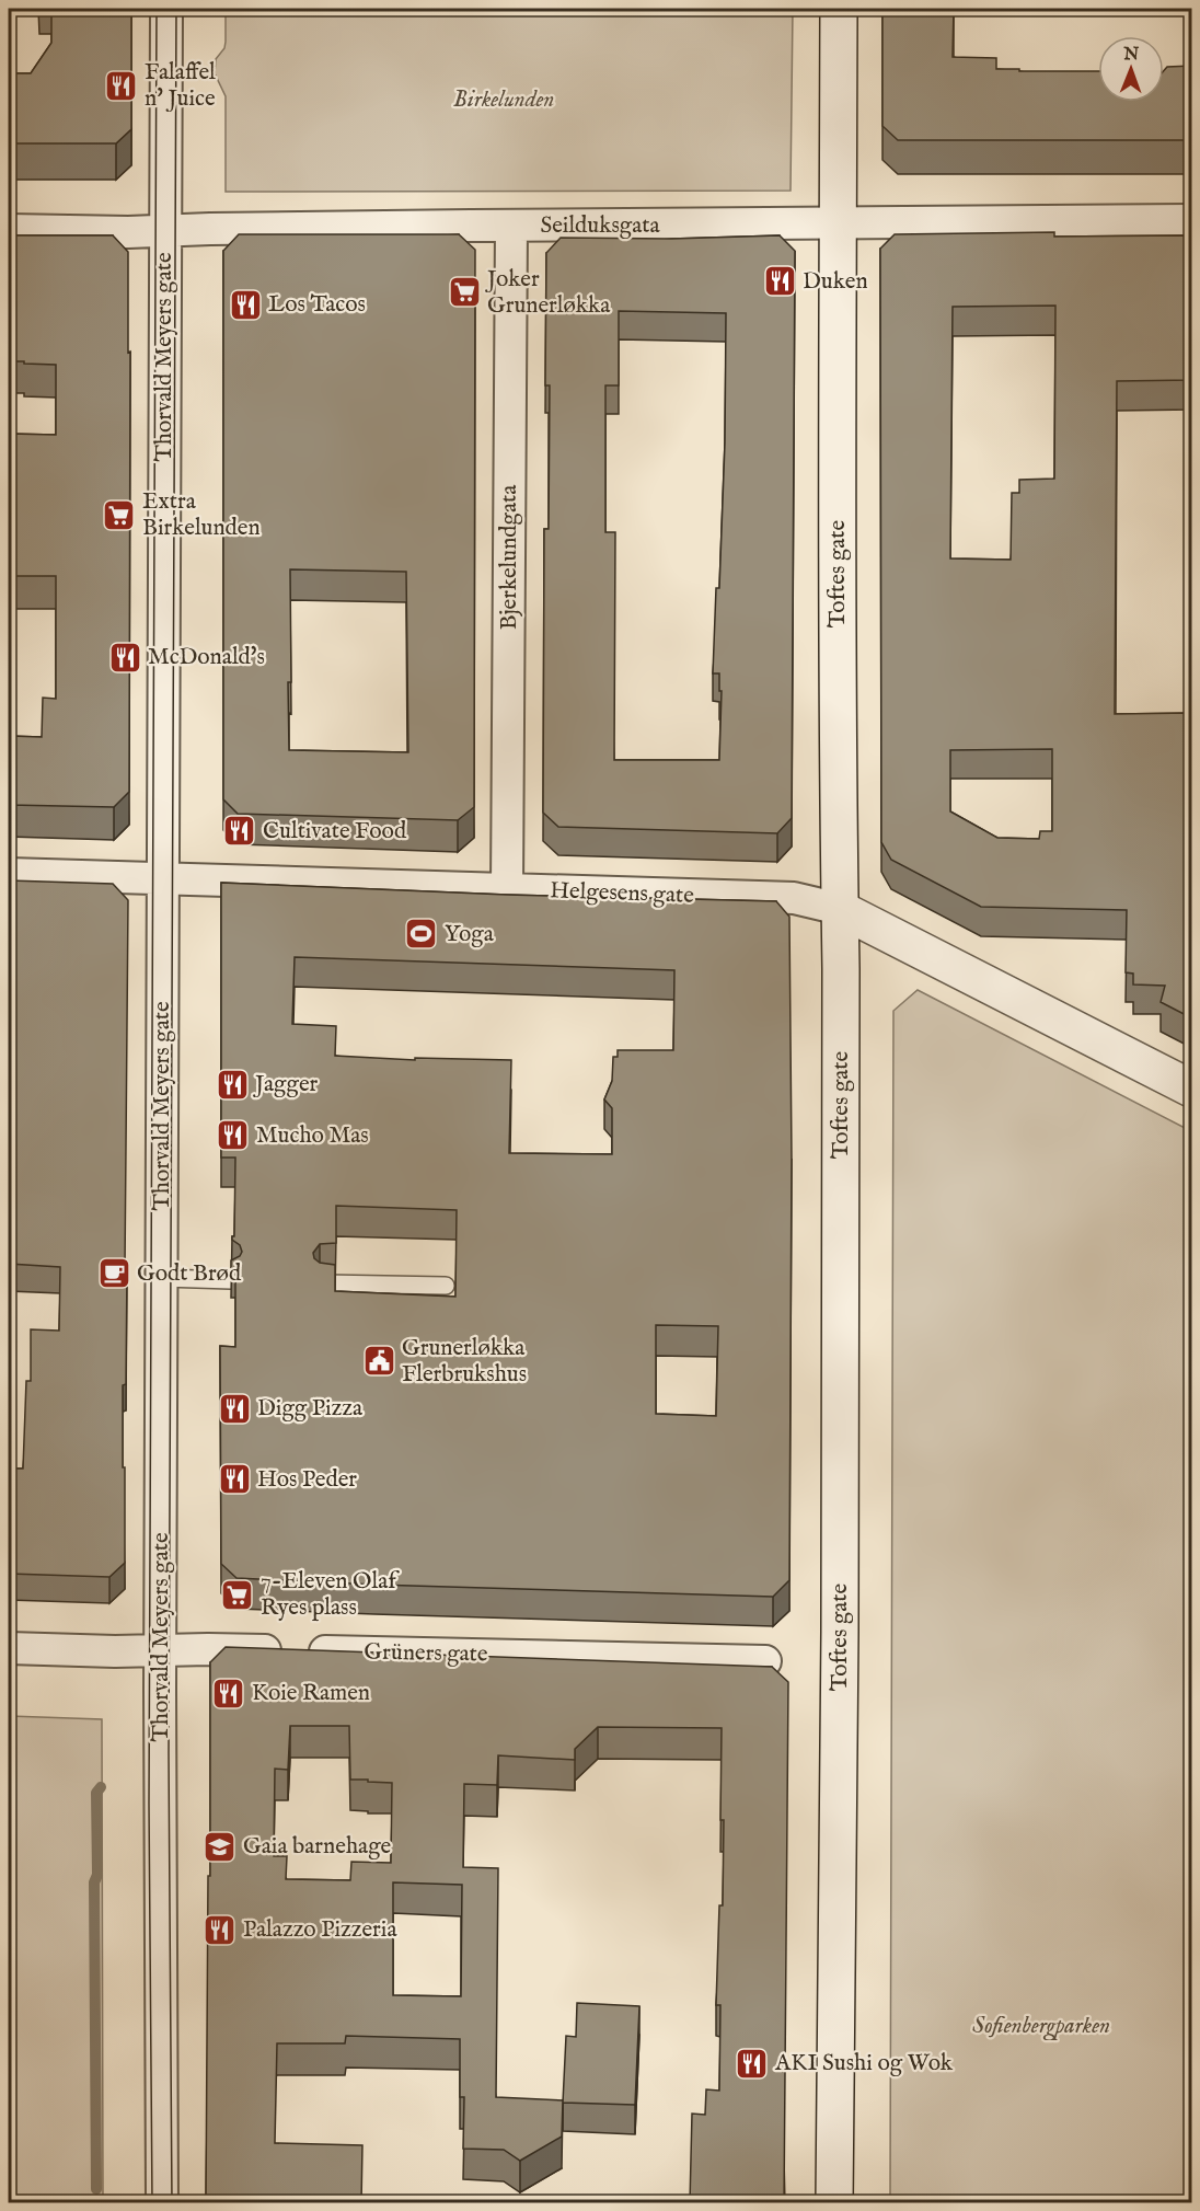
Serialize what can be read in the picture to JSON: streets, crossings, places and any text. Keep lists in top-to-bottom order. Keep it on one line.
{"streets":{"main road":["Toftes gate","Helgesens gate"],"street":["Seilduksgata","Thorvald Meyers gate","Bjerkelundgata","Grüners gate"]},"crossings":[["Seilduksgata","Thorvald Meyers gate"],["Seilduksgata","Bjerkelundgata"],["Seilduksgata","Toftes gate"],["Thorvald Meyers gate","Helgesens gate"],["Thorvald Meyers gate","Grüners gate"],["Bjerkelundgata","Helgesens gate"],["Toftes gate","Helgesens gate"]],"parks":["Birkelunden","Sofienbergparken"],"places":{"restaurant":["Falaffel n' Juice","Duken","Los Tacos","McDonald's","Cultivate Food","Jagger","Mucho Mas","Digg Pizza","Hos Peder","Koie Ramen","Palazzo Pizzeria","AKI Sushi og Wok"],"supermarket":["Joker Grunerløkka","Extra Birkelunden","7-Eleven Olaf Ryes plass"],"sports":["Yoga"],"cafe":["Godt Brød"],"public building":["Grunerløkka Flerbrukshus"],"school or university":["Gaia barnehage"]},"north":"top"}
